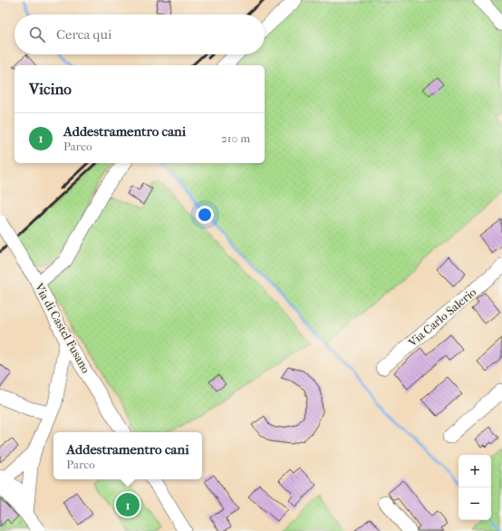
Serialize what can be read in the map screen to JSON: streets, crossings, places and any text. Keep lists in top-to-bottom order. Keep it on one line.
{"streets":{"street":["Via Carlo Salerio","Via di Castel Fusano"]},"page":{"search":"Cerca qui","heading":"Vicino","list":[{"mark":"1","name":"Addestramentro cani","note":"Parco","value":"210 m"}],"popup":["Addestramentro cani","Parco"],"map_buttons":["+","−"],"pins":"1"}}
